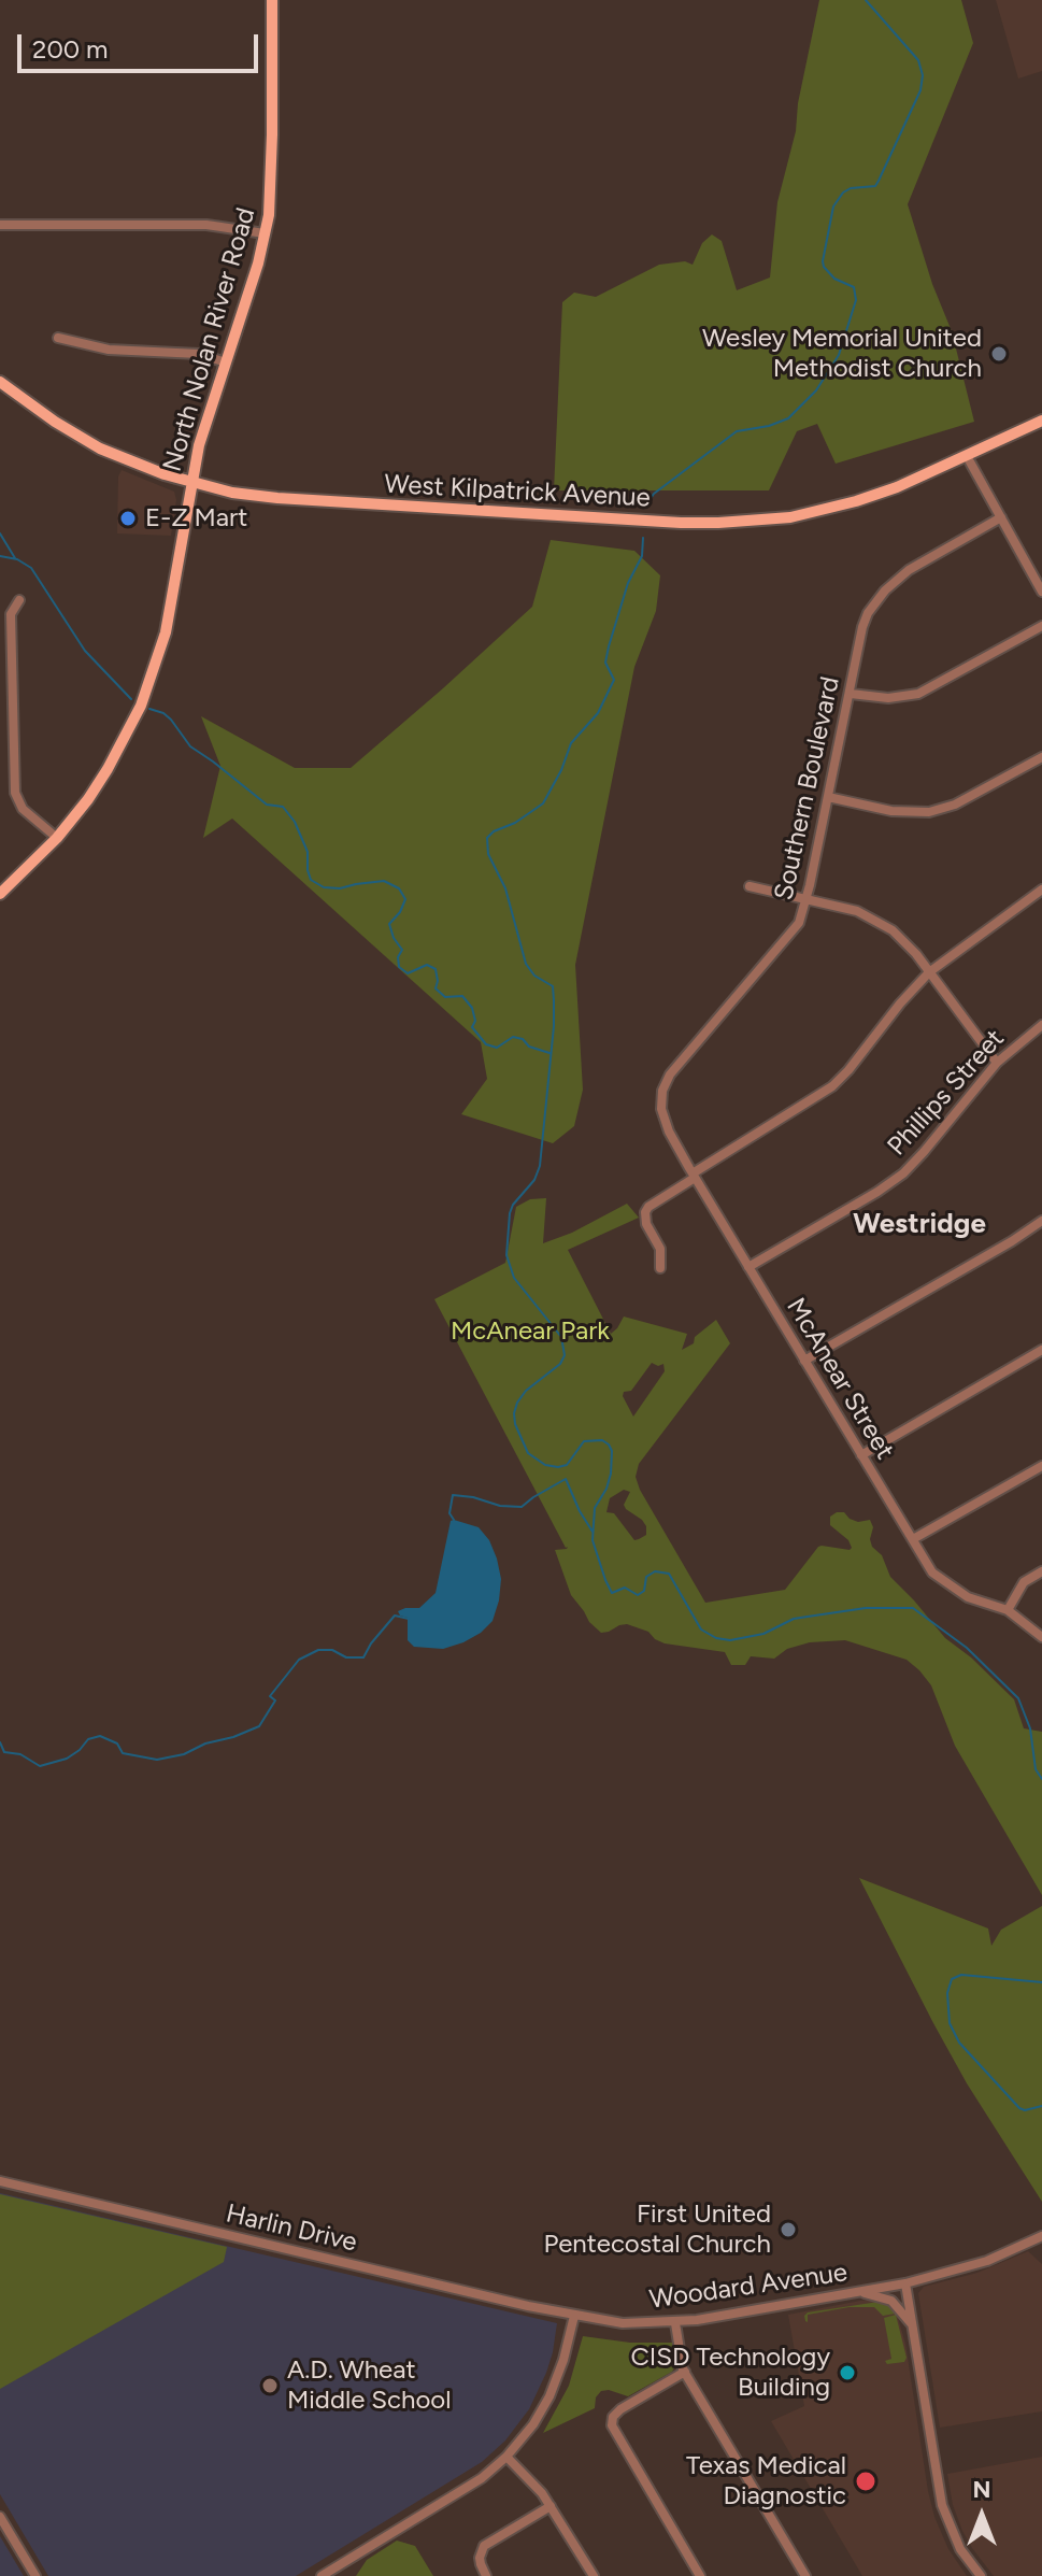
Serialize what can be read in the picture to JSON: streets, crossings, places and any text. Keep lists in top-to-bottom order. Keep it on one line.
{"streets":{"main road":["North Nolan River Road","West Kilpatrick Avenue"],"street":["Southern Boulevard","Phillips Street","McAnear Street","Harlin Drive","Woodard Avenue"]},"crossings":[["North Nolan River Road","West Kilpatrick Avenue"],["Southern Boulevard","McAnear Street"],["Phillips Street","McAnear Street"],["Harlin Drive","Woodard Avenue"]],"districts":["Westridge"],"parks":["McAnear Park"],"places":["Wesley Memorial United Methodist Church","E-Z Mart","First United Pentecostal Church","CISD Technology Building","A.D. Wheat Middle School","Texas Medical Diagnostic"],"scale_bar":"200 m","north":"top"}
